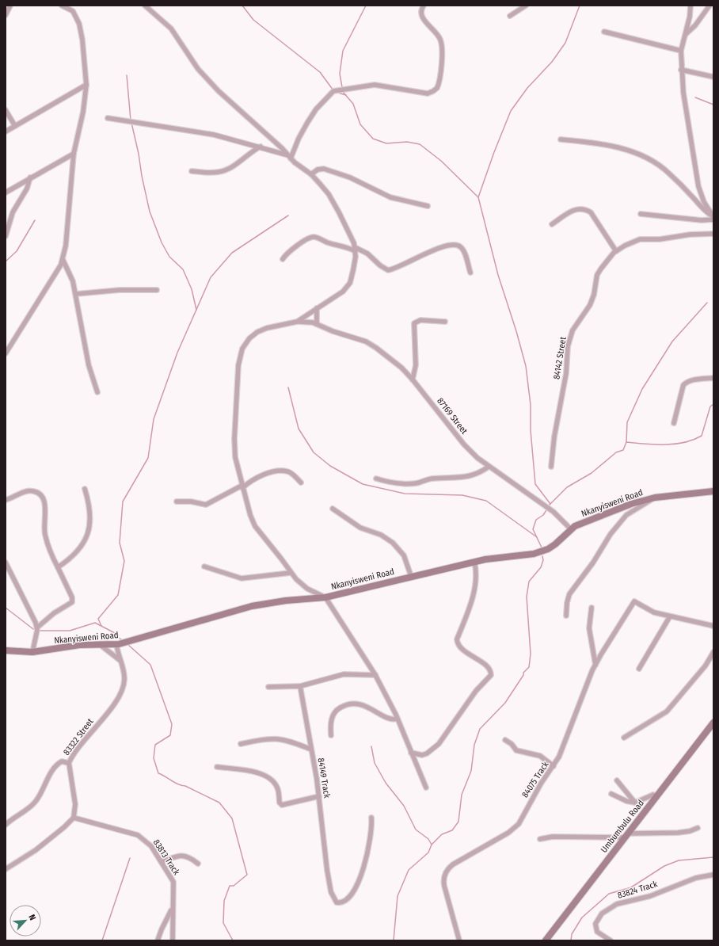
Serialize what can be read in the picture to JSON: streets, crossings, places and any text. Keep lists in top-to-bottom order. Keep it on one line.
{"streets":{"street":["84142 Street","87169 Street","Nkanyisweni Road","83322 Street","84149 Track","84075 Track","Umbumbulu Road","83813 Track","83824 Track"]},"crossings":[["87169 Street","Nkanyisweni Road"],["Nkanyisweni Road","83322 Street"],["83322 Street","83813 Track"]],"north":"top right"}
